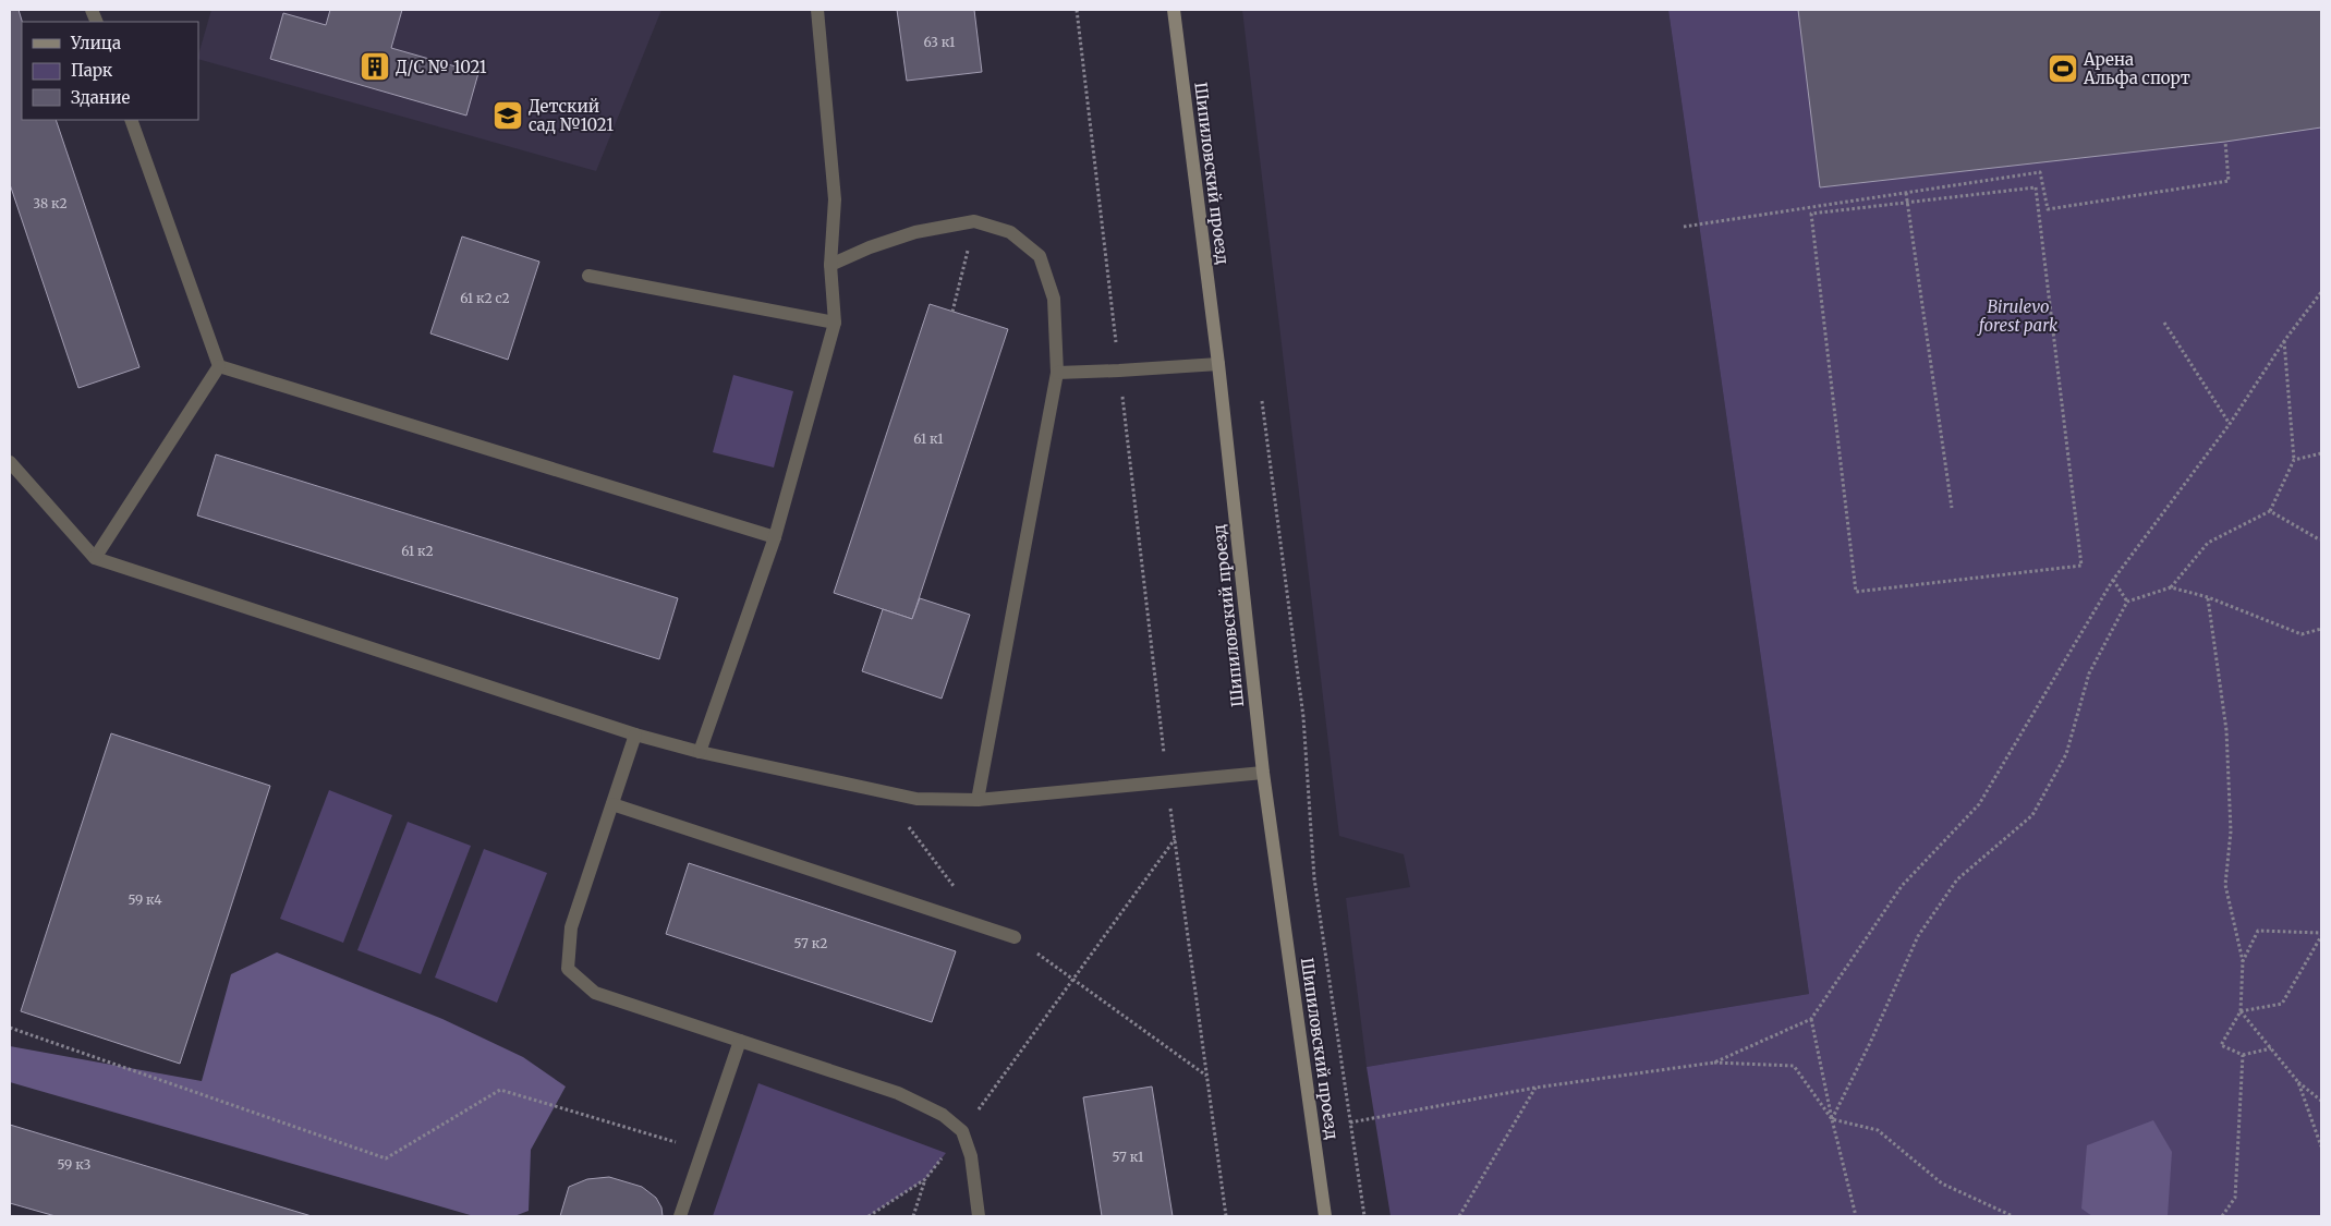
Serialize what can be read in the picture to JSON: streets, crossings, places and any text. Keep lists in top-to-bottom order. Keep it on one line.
{"streets":{"main road":["Шипиловский проезд"]},"parks":["Birulevo forest park"],"places":{"building":["Д/C № 1021"],"sports":["Арена Альфа спорт"],"school or university":["Детский сад №1021"]},"house_numbers":["63 к1","38 к2","61 к2 с2","61 к1","61 к2","59 к4","57 к2","57 к1","59 к3"],"legend":["Улица","Парк","Здание"]}
